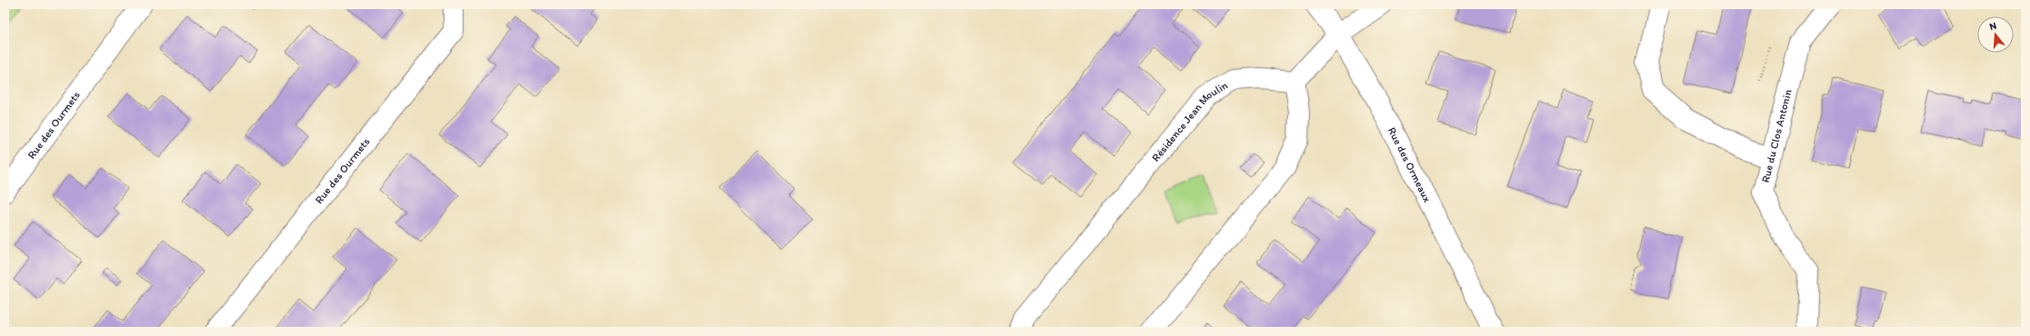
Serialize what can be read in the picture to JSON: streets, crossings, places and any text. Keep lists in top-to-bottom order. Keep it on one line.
{"streets":{"street":["Résidence Jean Moulin","Rue des Ourmets","Rue du Clos Antonin","Rue des Ormeaux"]},"north":"top"}
